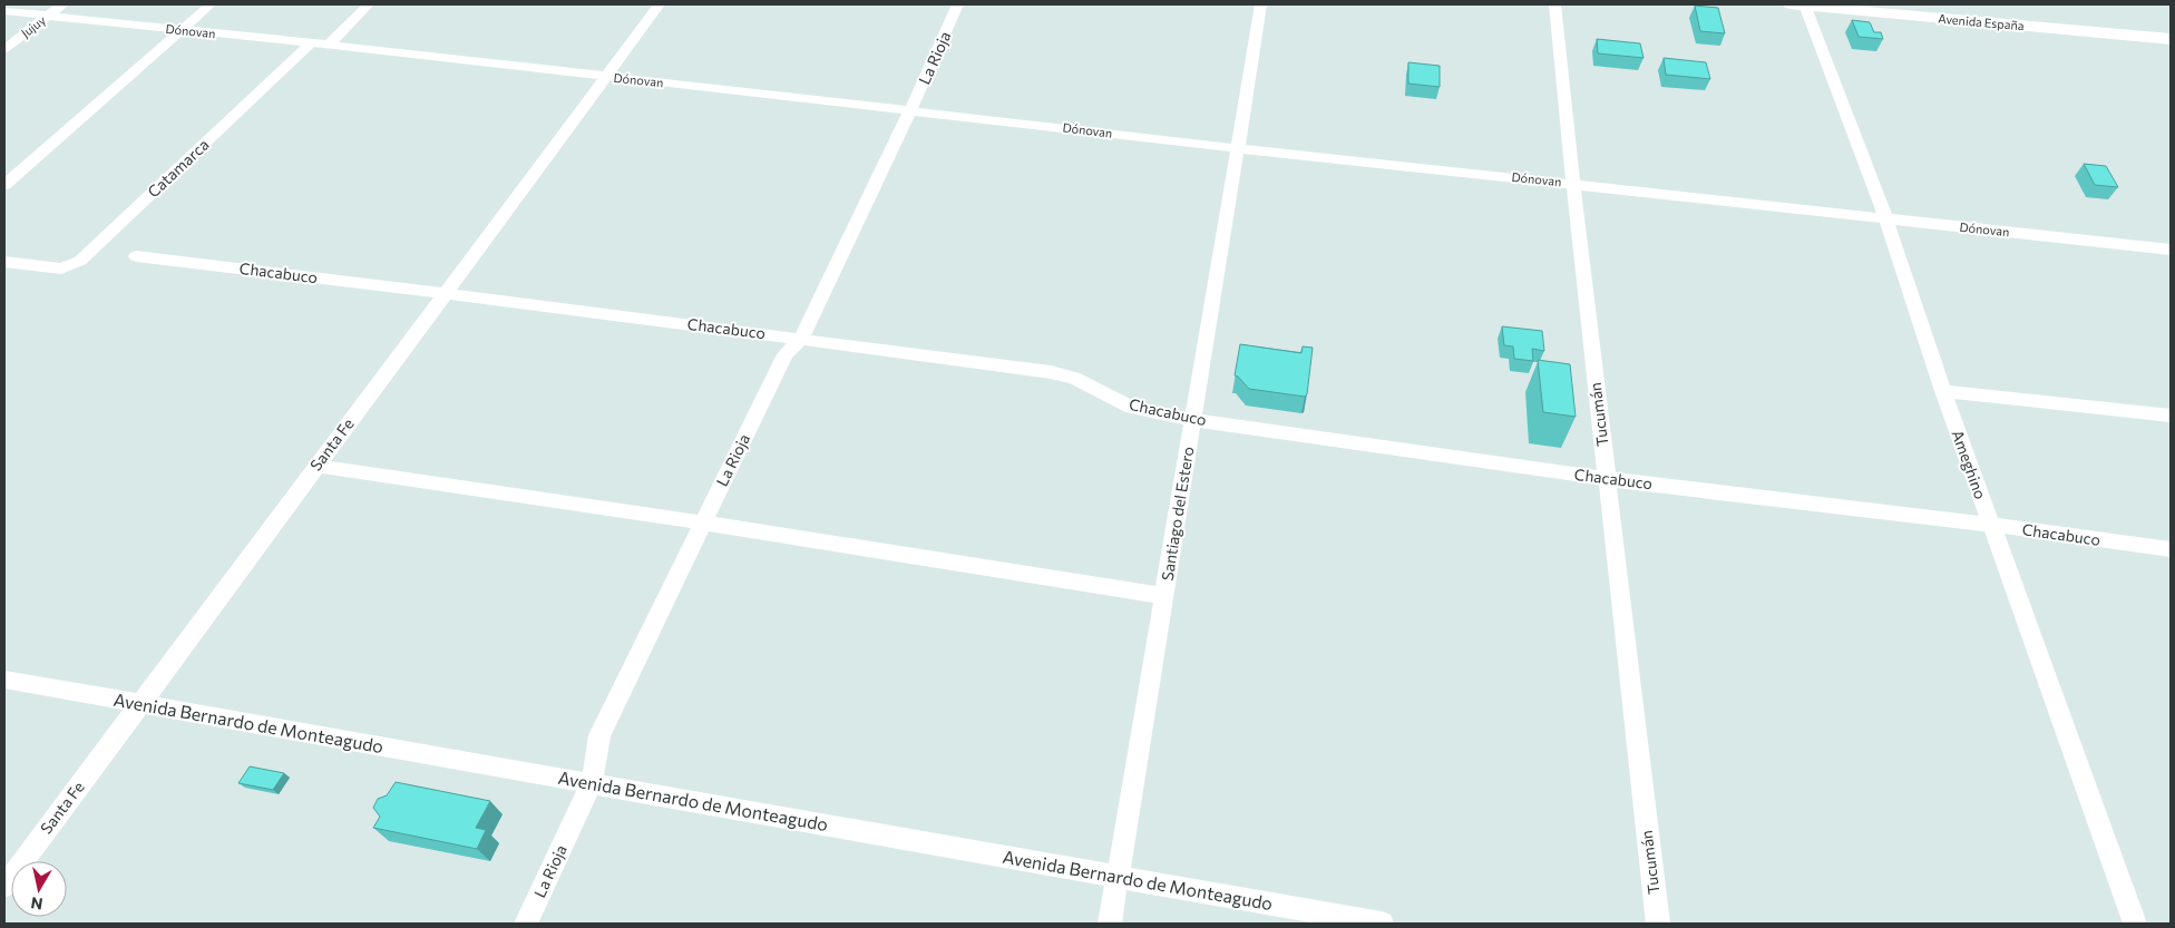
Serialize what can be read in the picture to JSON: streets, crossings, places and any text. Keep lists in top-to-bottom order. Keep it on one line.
{"streets":{"street":["Avenida España","Jujuy","Dónovan","La Rioja","Catamarca","Chacabuco","Tucumán","Santa Fe","Ameghino","Santiago del Estero","Avenida Bernardo de Monteagudo"]},"crossings":[["Avenida España","Ameghino"],["Jujuy","Dónovan"],["Dónovan","La Rioja"],["Dónovan","Catamarca"],["Dónovan","Tucumán"],["Dónovan","Santa Fe"],["Dónovan","Ameghino"],["Dónovan","Santiago del Estero"],["La Rioja","Chacabuco"],["La Rioja","Avenida Bernardo de Monteagudo"],["Chacabuco","Tucumán"],["Chacabuco","Santa Fe"],["Chacabuco","Ameghino"],["Chacabuco","Santiago del Estero"],["Santa Fe","Avenida Bernardo de Monteagudo"],["Santiago del Estero","Avenida Bernardo de Monteagudo"]],"north":"bottom"}
